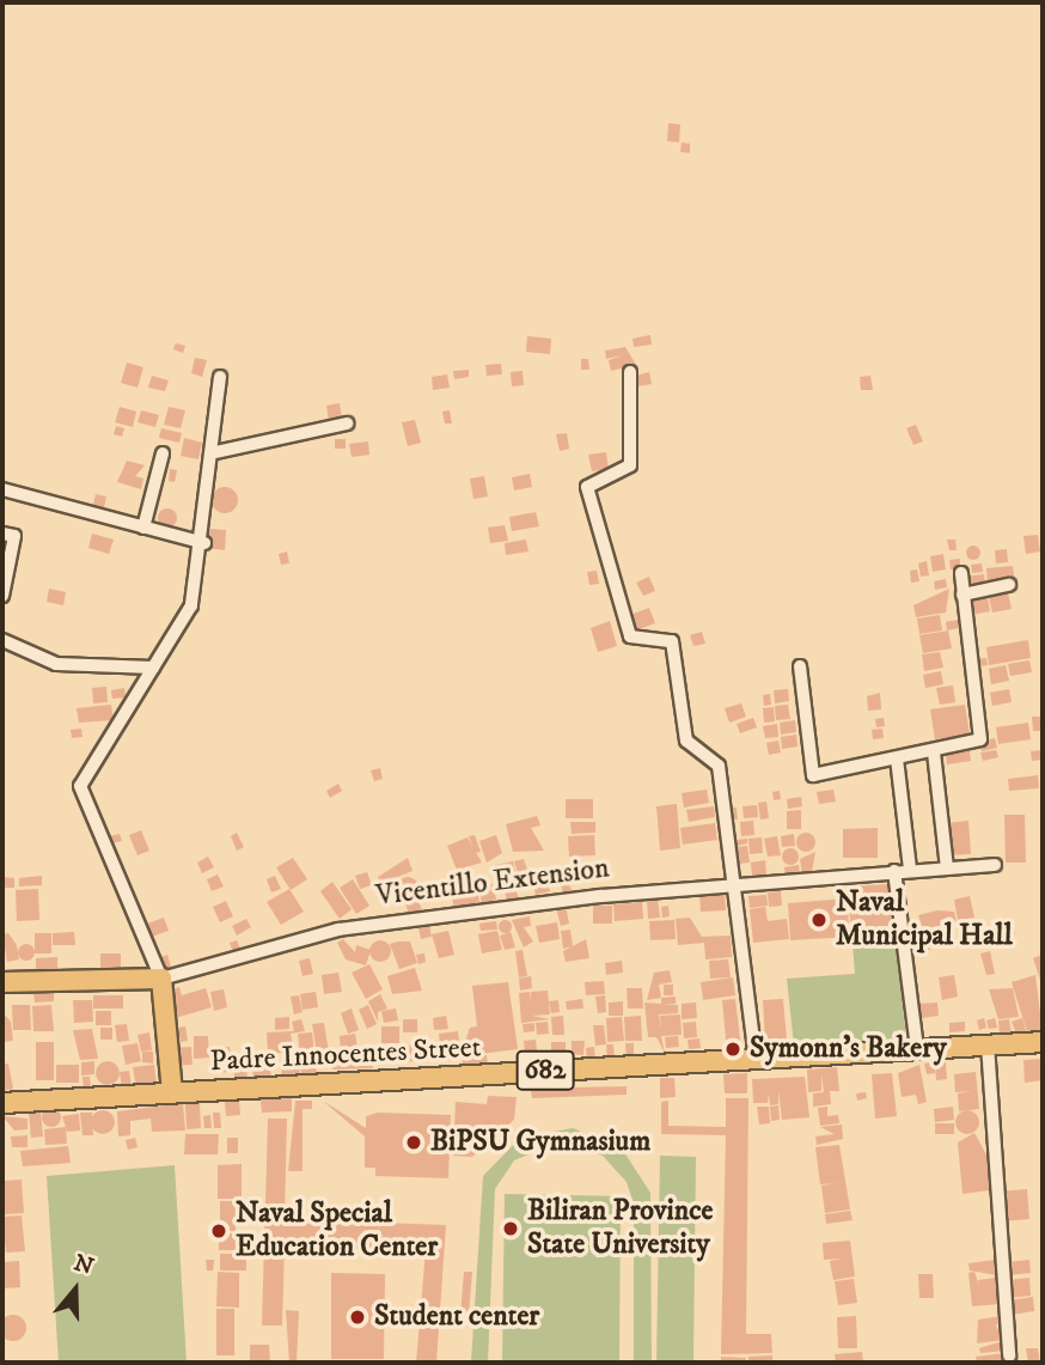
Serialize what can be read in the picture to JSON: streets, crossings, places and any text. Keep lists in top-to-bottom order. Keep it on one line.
{"streets":{"main road":["Vicentillo Extension","Padre Innocentes Street","682"]},"places":["Naval Municipal Hall","Symonn's Bakery","BiPSU Gymnasium","Biliran Province State University","Naval Special Education Center","Student center"],"north":"top"}
